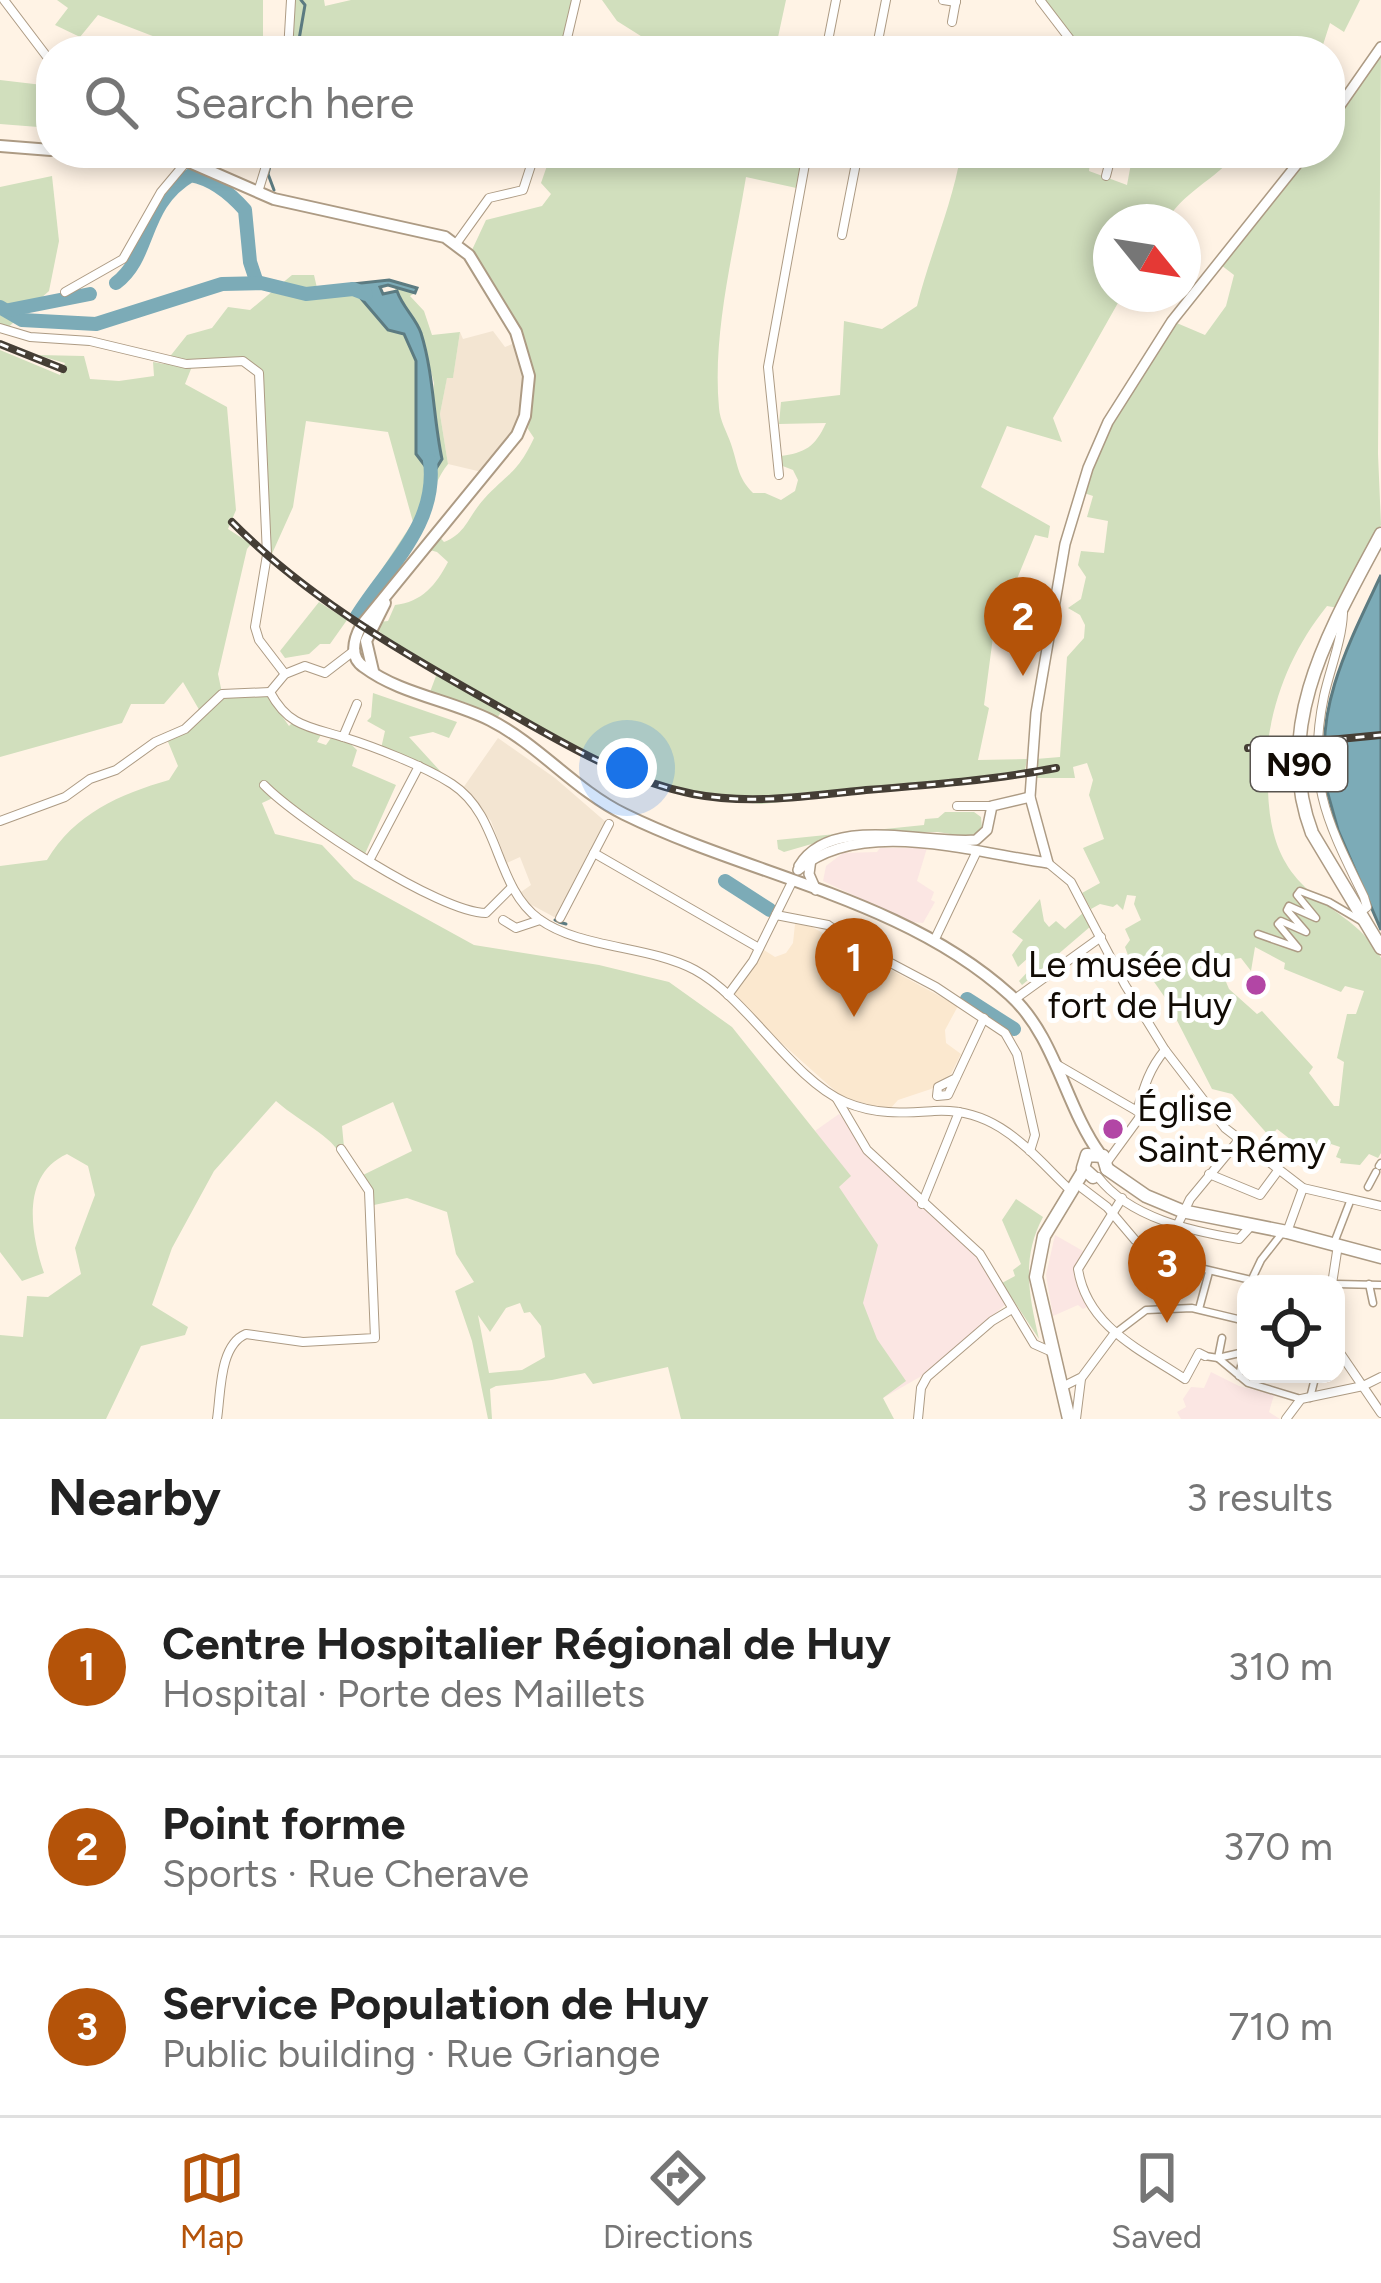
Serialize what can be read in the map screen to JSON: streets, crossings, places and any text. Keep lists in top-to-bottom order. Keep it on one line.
{"streets":{"main road":["N90"]},"places":["Le musée du fort de Huy","Église Saint-Rémy"],"north":"bottom right","page":{"search":"Search here","pins":["2","1","3"],"heading":["Nearby","3 results"],"list":[{"mark":"1","name":"Centre Hospitalier Régional de Huy","note":"Hospital · Porte des Maillets","value":"310 m"},{"mark":"2","name":"Point forme","note":"Sports · Rue Cherave","value":"370 m"},{"mark":"3","name":"Service Population de Huy","note":"Public building · Rue Griange","value":"710 m"}],"nav":["Map","Directions","Saved"]}}
